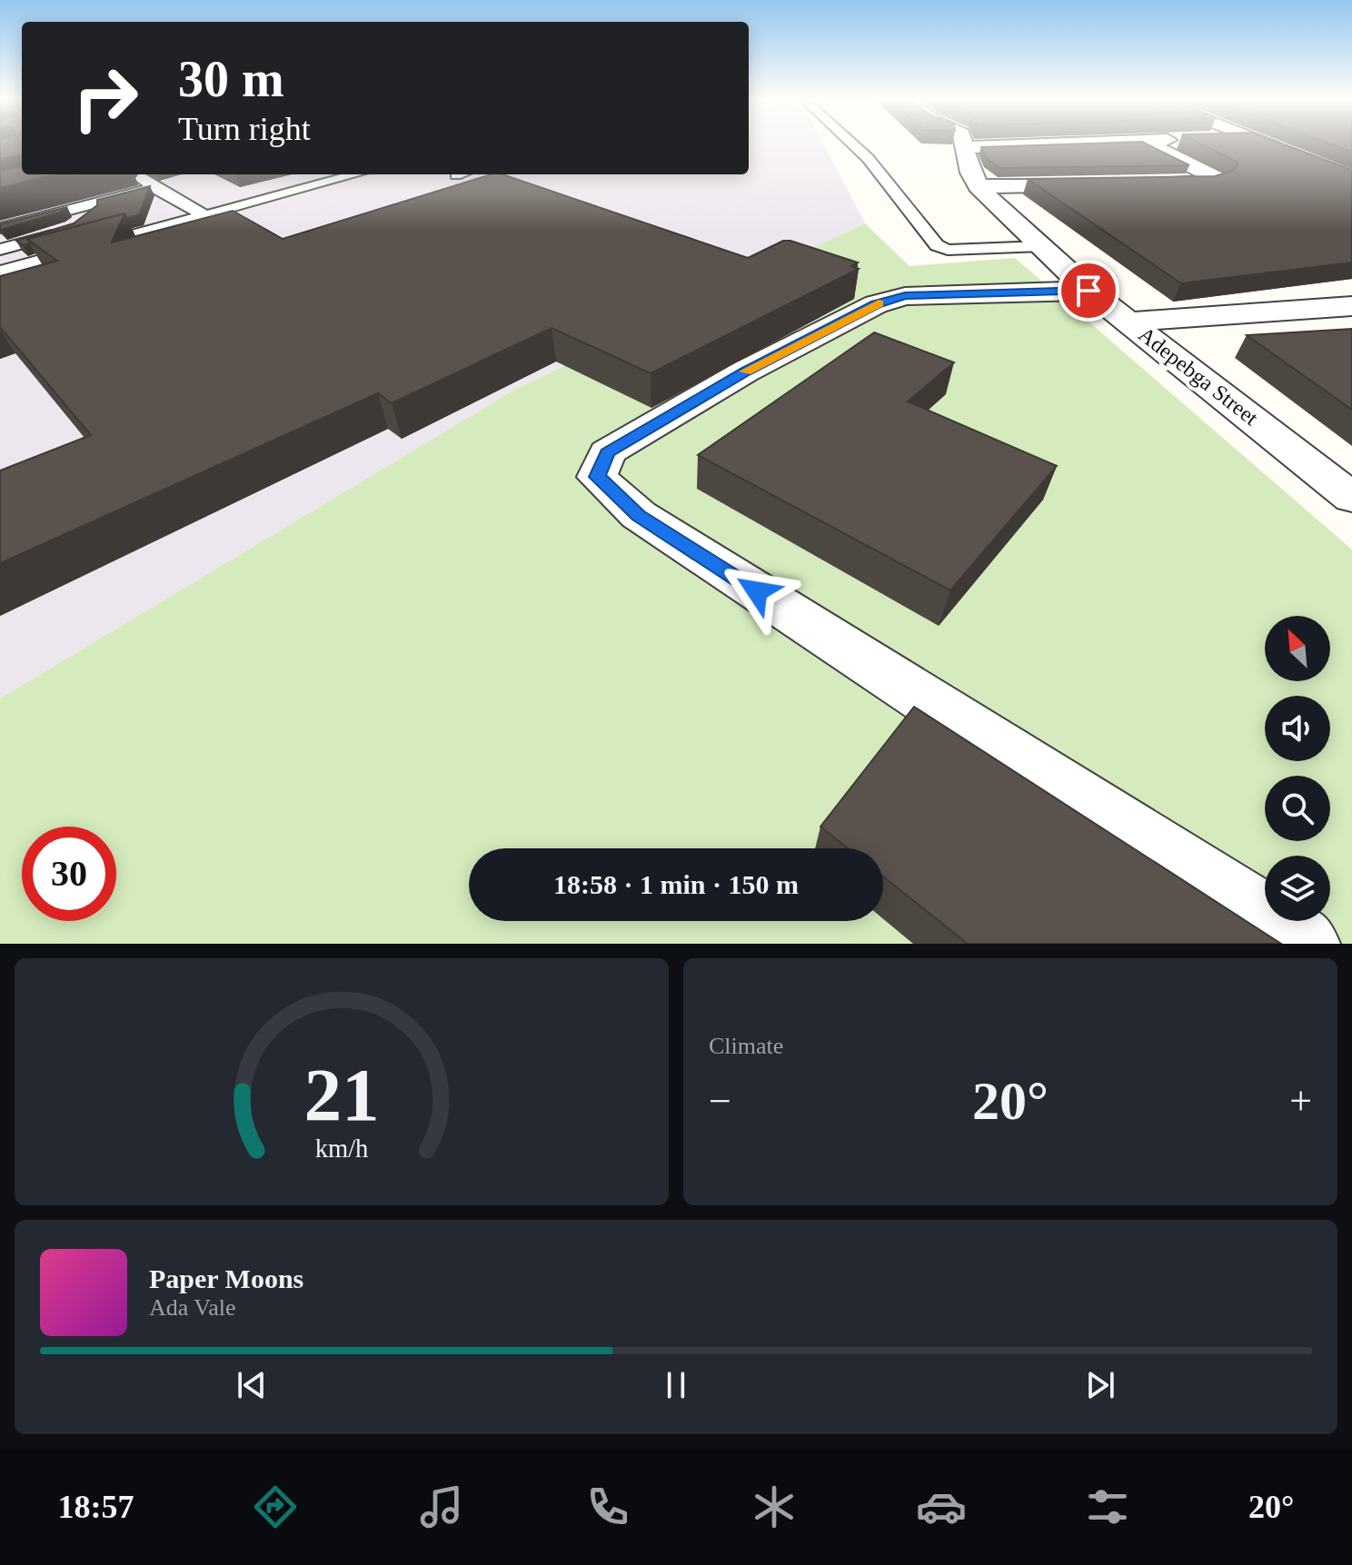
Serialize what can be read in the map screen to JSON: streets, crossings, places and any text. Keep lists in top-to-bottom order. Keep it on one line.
{"streets":{"street":["Adepebga Street"]},"north":"top left","page":{"turn":["30 m","Turn right"],"limit":"30","trip":"18:58 · 1 min · 150 m","tile":"Climate","heat":["−","20°","+"],"song":["Paper Moons","Ada Vale"],"tabs":["18:57","20°"],"gauge":["21","km/h"]}}
